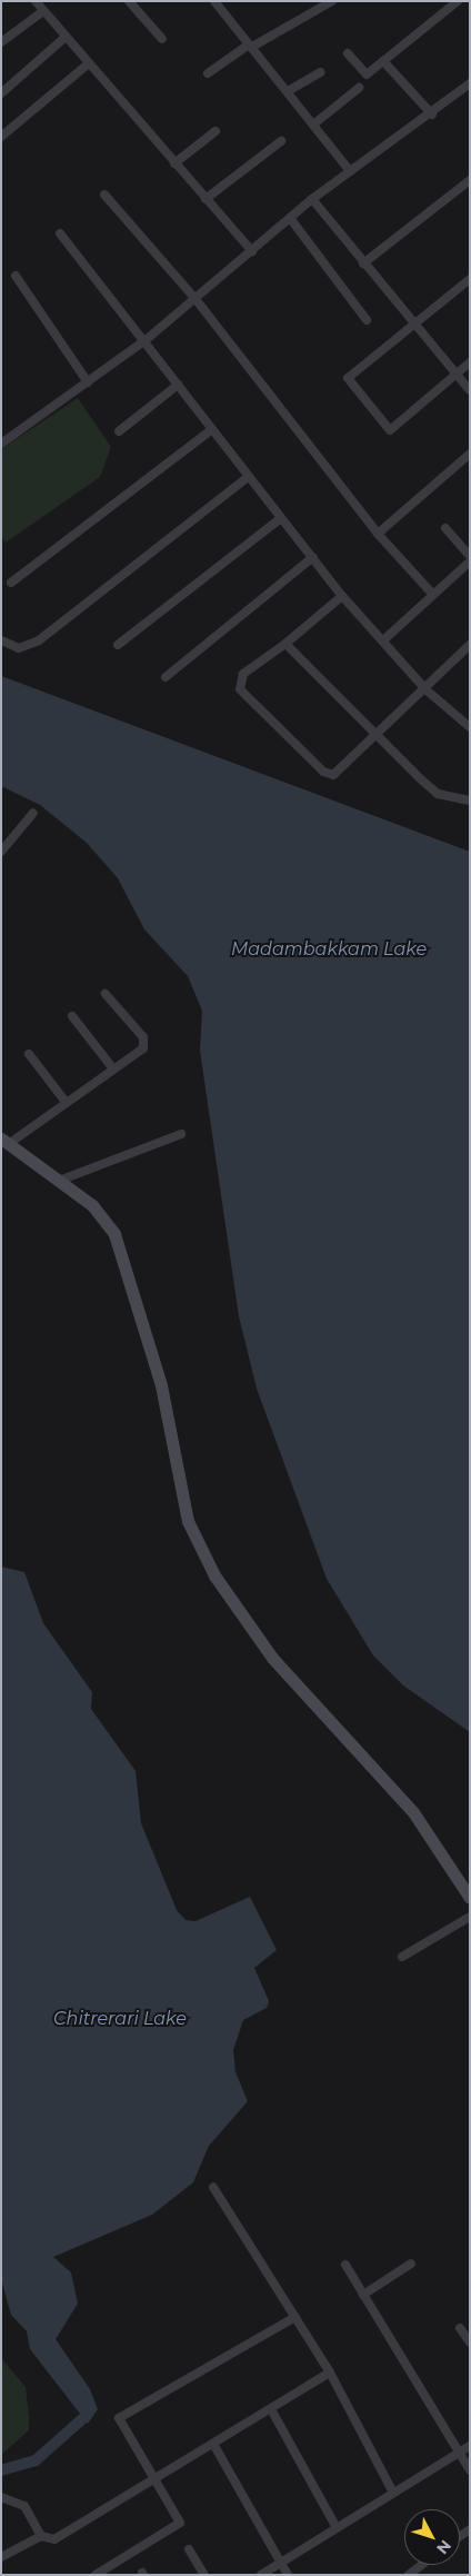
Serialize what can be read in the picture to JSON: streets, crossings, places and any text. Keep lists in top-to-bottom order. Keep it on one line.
{"water":["Madambakkam Lake","Chitrerari Lake"],"north":"bottom right"}
